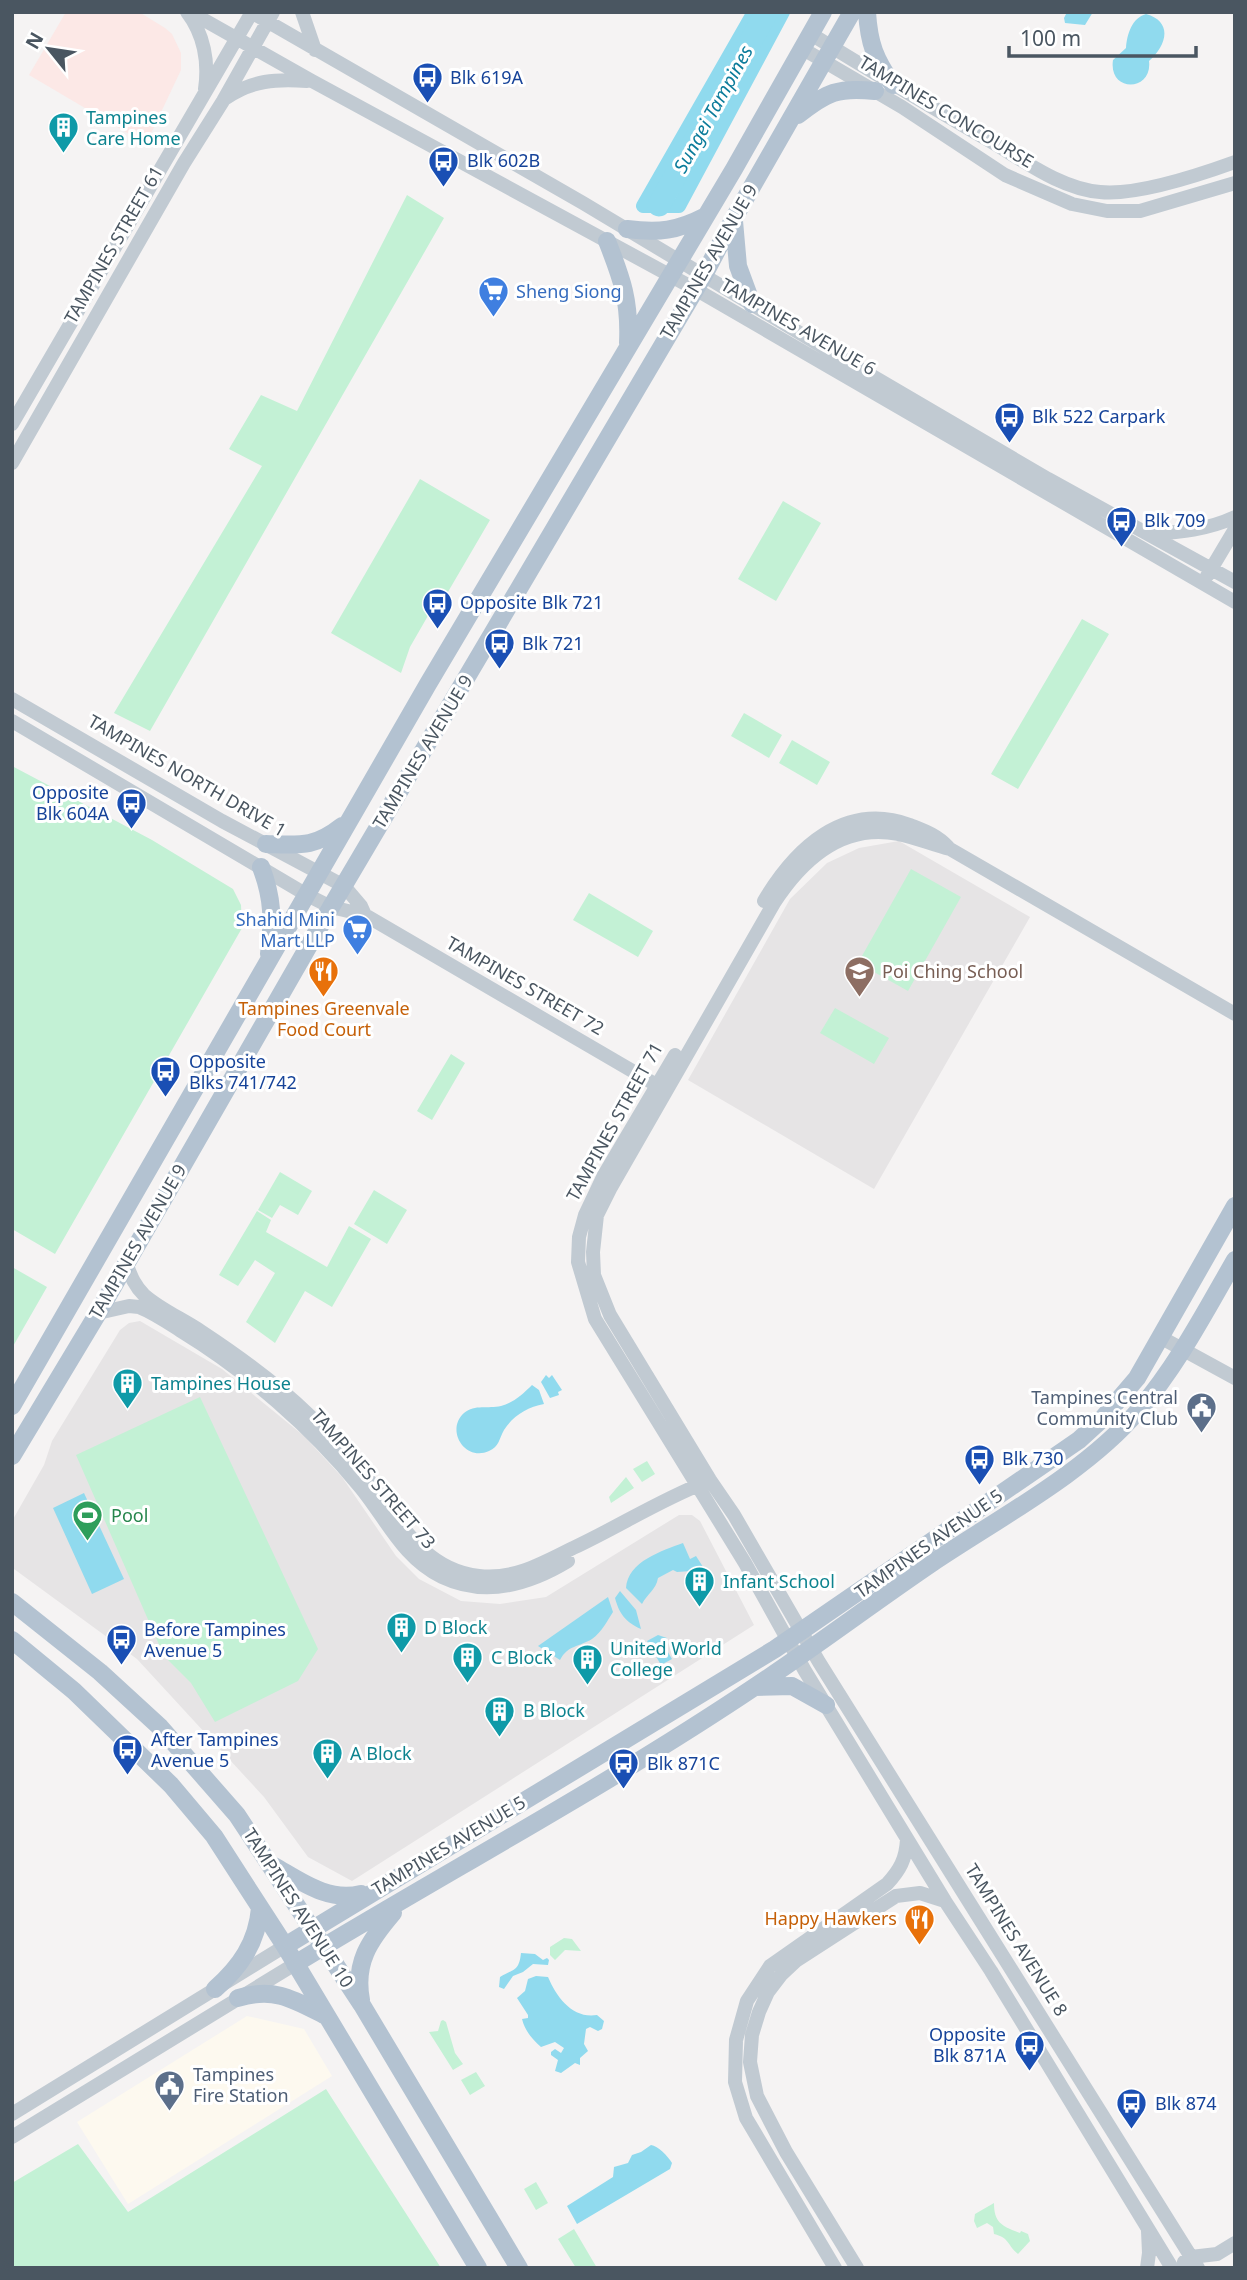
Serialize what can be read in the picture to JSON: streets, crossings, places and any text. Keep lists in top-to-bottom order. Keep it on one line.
{"streets":{"main road":["TAMPINES AVENUE 9","TAMPINES AVENUE 5","TAMPINES AVENUE 10"],"street":["TAMPINES CONCOURSE","TAMPINES STREET 61","TAMPINES AVENUE 6","TAMPINES NORTH DRIVE 1","TAMPINES STREET 72","TAMPINES STREET 71","TAMPINES STREET 73","TAMPINES AVENUE 8"]},"crossings":[["TAMPINES CONCOURSE","TAMPINES AVENUE 9"],["TAMPINES STREET 61","TAMPINES AVENUE 6"],["TAMPINES AVENUE 9","TAMPINES AVENUE 6"],["TAMPINES AVENUE 9","TAMPINES NORTH DRIVE 1"],["TAMPINES AVENUE 9","TAMPINES STREET 72"],["TAMPINES AVENUE 9","TAMPINES STREET 73"],["TAMPINES NORTH DRIVE 1","TAMPINES STREET 72"],["TAMPINES STREET 72","TAMPINES STREET 71"],["TAMPINES STREET 71","TAMPINES STREET 73"],["TAMPINES STREET 71","TAMPINES AVENUE 5"],["TAMPINES STREET 71","TAMPINES AVENUE 8"],["TAMPINES AVENUE 5","TAMPINES AVENUE 10"],["TAMPINES AVENUE 5","TAMPINES AVENUE 8"]],"water":["Sungei Tampines"],"places":{"bus stop":["Blk 619A","Blk 602B","Blk 522 Carpark","Blk 709","Opposite Blk 721","Blk 721","Opposite Blk 604A","Opposite Blks 741/742","Blk 730","Before Tampines Avenue 5","After Tampines Avenue 5","Blk 871C","Opposite Blk 871A","Blk 874"],"building":["Tampines Care Home","Tampines House","Infant School","D Block","C Block","United World College","B Block","A Block"],"supermarket":["Sheng Siong","Shahid Mini Mart LLP"],"restaurant":["Tampines Greenvale Food Court","Happy Hawkers"],"school or university":["Poi Ching School"],"public building":["Tampines Central Community Club","Tampines Fire Station"],"sports":["Pool"]},"scale_bar":"100 m","north":"top left"}
